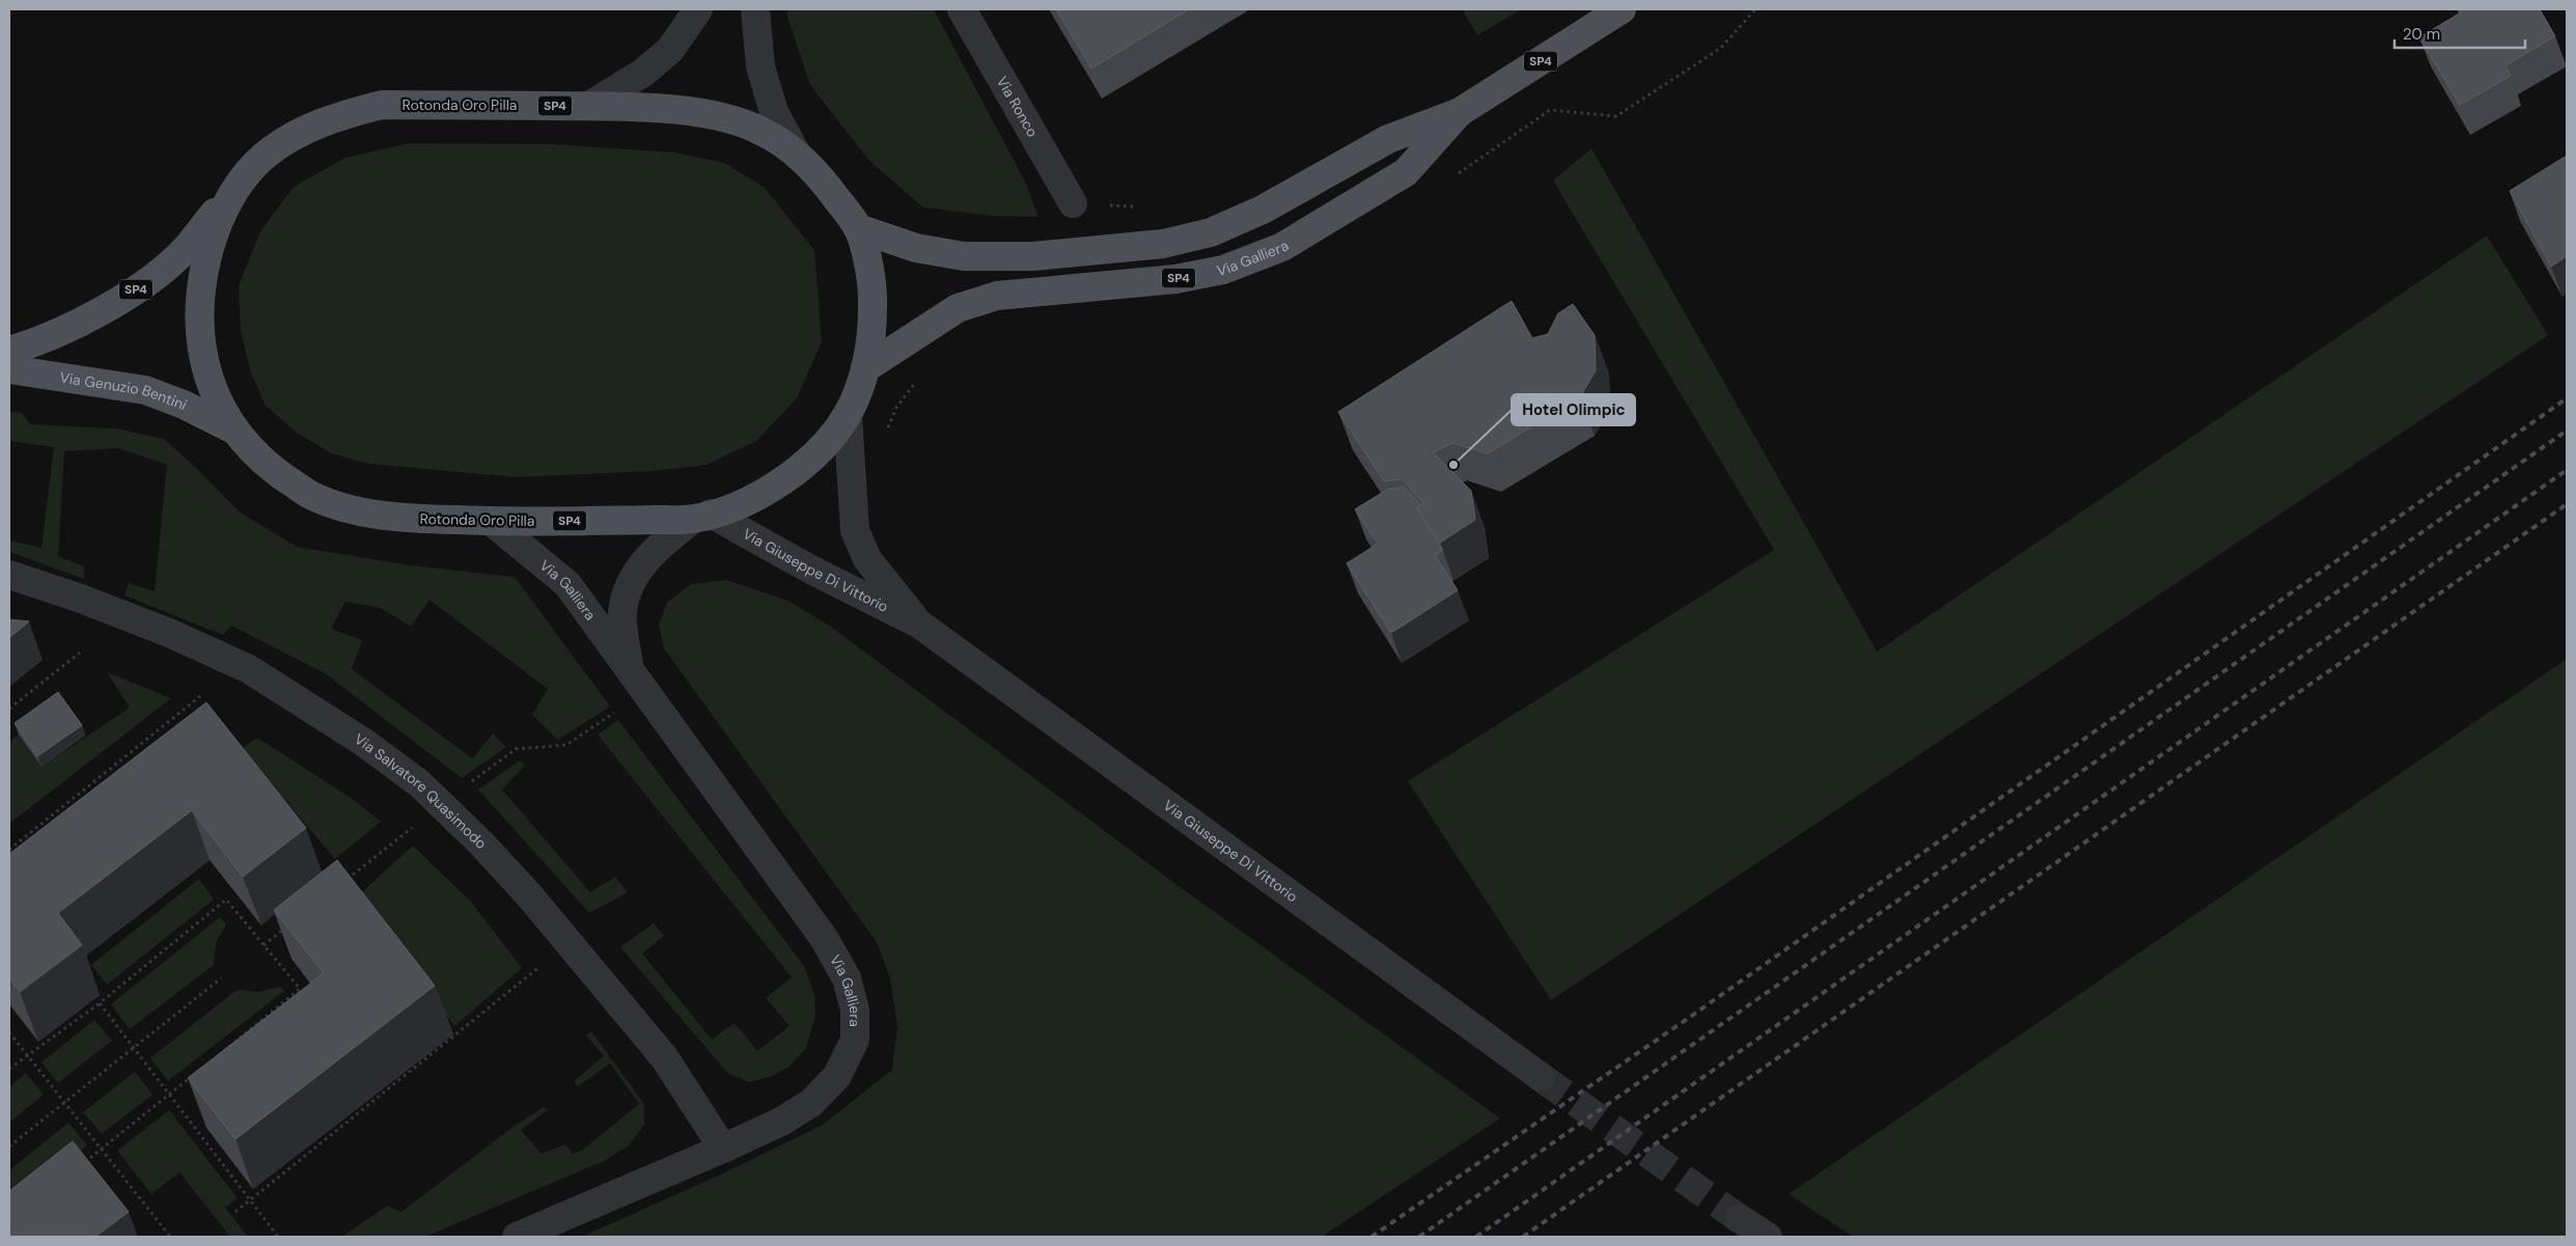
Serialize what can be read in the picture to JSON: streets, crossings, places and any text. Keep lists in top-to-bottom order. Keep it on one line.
{"streets":{"main road":["SP4","Rotonda Oro Pilla","Via Galliera","Via Genuzio Bentini"],"street":["Via Ronco","Via Giuseppe Di Vittorio","Via Salvatore Quasimodo"]},"crossings":[["SP4","Rotonda Oro Pilla"],["Rotonda Oro Pilla","Via Galliera"],["Rotonda Oro Pilla","Via Genuzio Bentini"],["Rotonda Oro Pilla","Via Giuseppe Di Vittorio"],["Via Galliera","Via Giuseppe Di Vittorio"],["Via Galliera","Via Salvatore Quasimodo"]],"places":["Hotel Olimpic"],"scale_bar":"20 m"}
